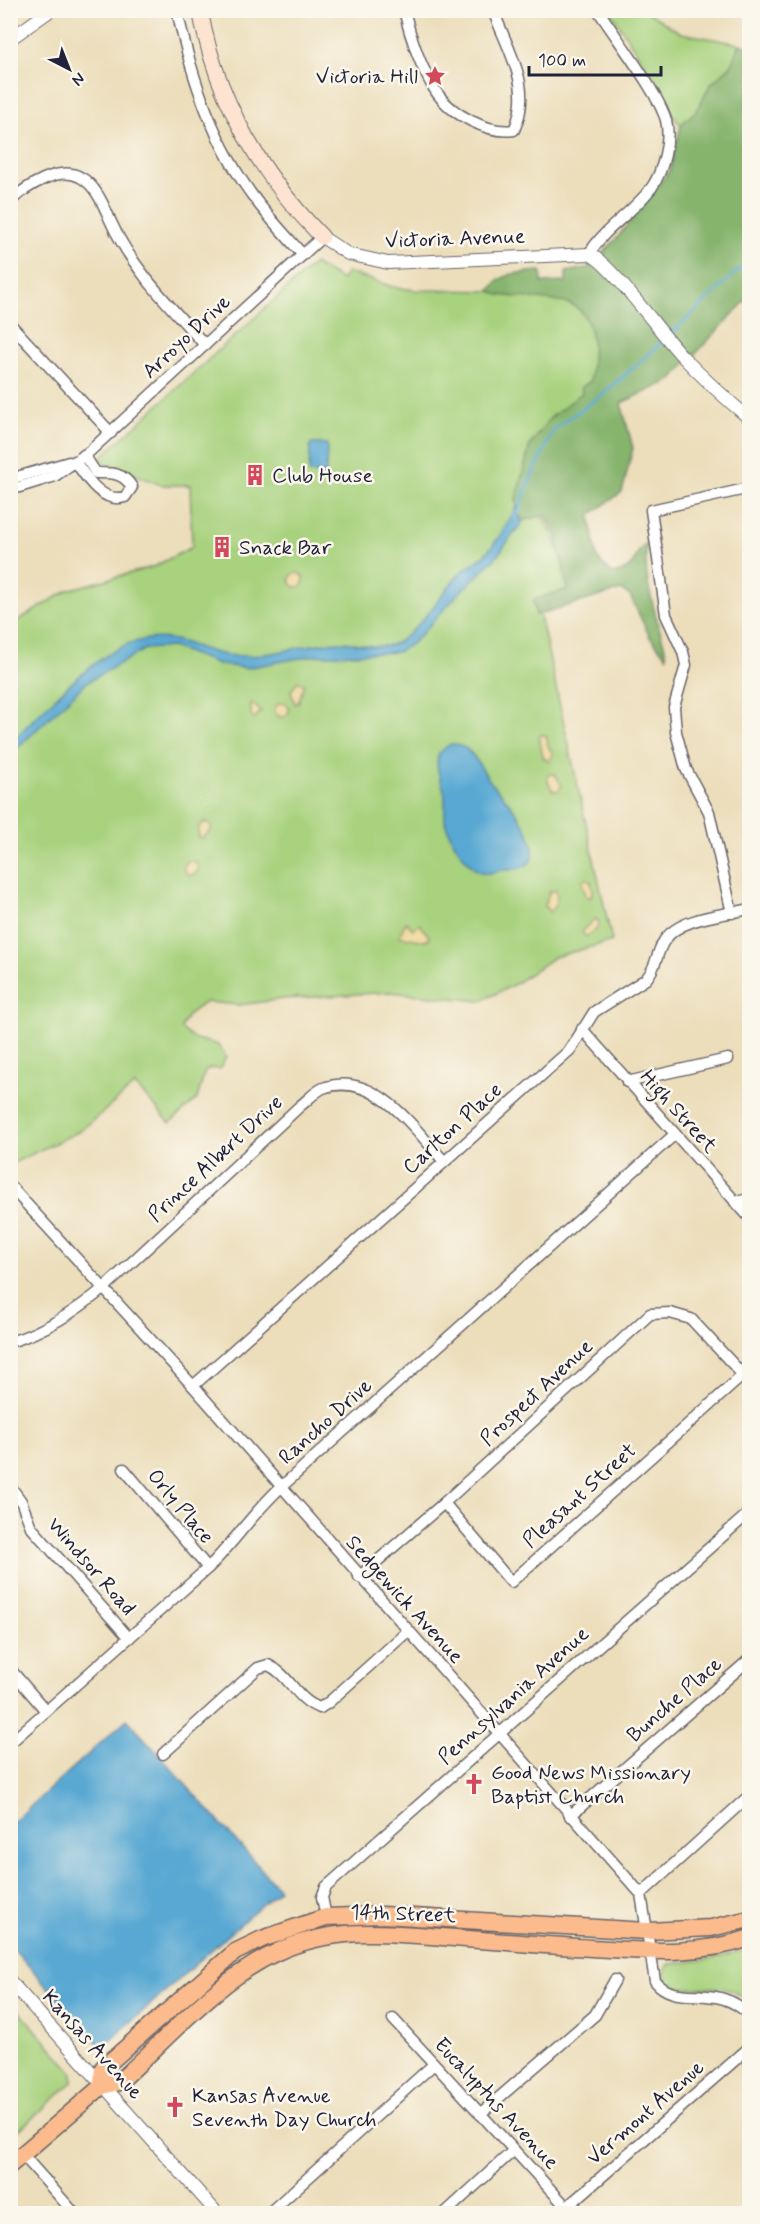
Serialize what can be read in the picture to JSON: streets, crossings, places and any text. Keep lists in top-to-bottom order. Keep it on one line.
{"streets":{"main road":["Victoria Avenue","14th Street"],"street":["Arroyo Drive","High Street","Carlton Place","Prince Albert Drive","Prospect Avenue","Rancho Drive","Pleasant Street","Orly Place","Windsor Road","Sedgewick Avenue","Pennsylvania Avenue","Bunche Place","Kansas Avenue","Eucalyptus Avenue","Vermont Avenue"]},"crossings":[["Victoria Avenue","Arroyo Drive"],["High Street","Carlton Place"],["High Street","Rancho Drive"],["Carlton Place","Prince Albert Drive"],["Carlton Place","Sedgewick Avenue"],["Prince Albert Drive","Sedgewick Avenue"],["Prospect Avenue","Pleasant Street"],["Prospect Avenue","Sedgewick Avenue"],["Rancho Drive","Orly Place"],["Rancho Drive","Windsor Road"],["Rancho Drive","Sedgewick Avenue"],["Sedgewick Avenue","Pennsylvania Avenue"],["Sedgewick Avenue","Bunche Place"],["Pennsylvania Avenue","14th Street"],["14th Street","Kansas Avenue"],["Eucalyptus Avenue","Vermont Avenue"]],"places":{"place":["Victoria Hill"],"building":["Club House","Snack Bar"],"church":["Good News Missionary Baptist Church","Kansas Avenue Seventh Day Church"]},"scale_bar":"100 m","north":"bottom right"}
